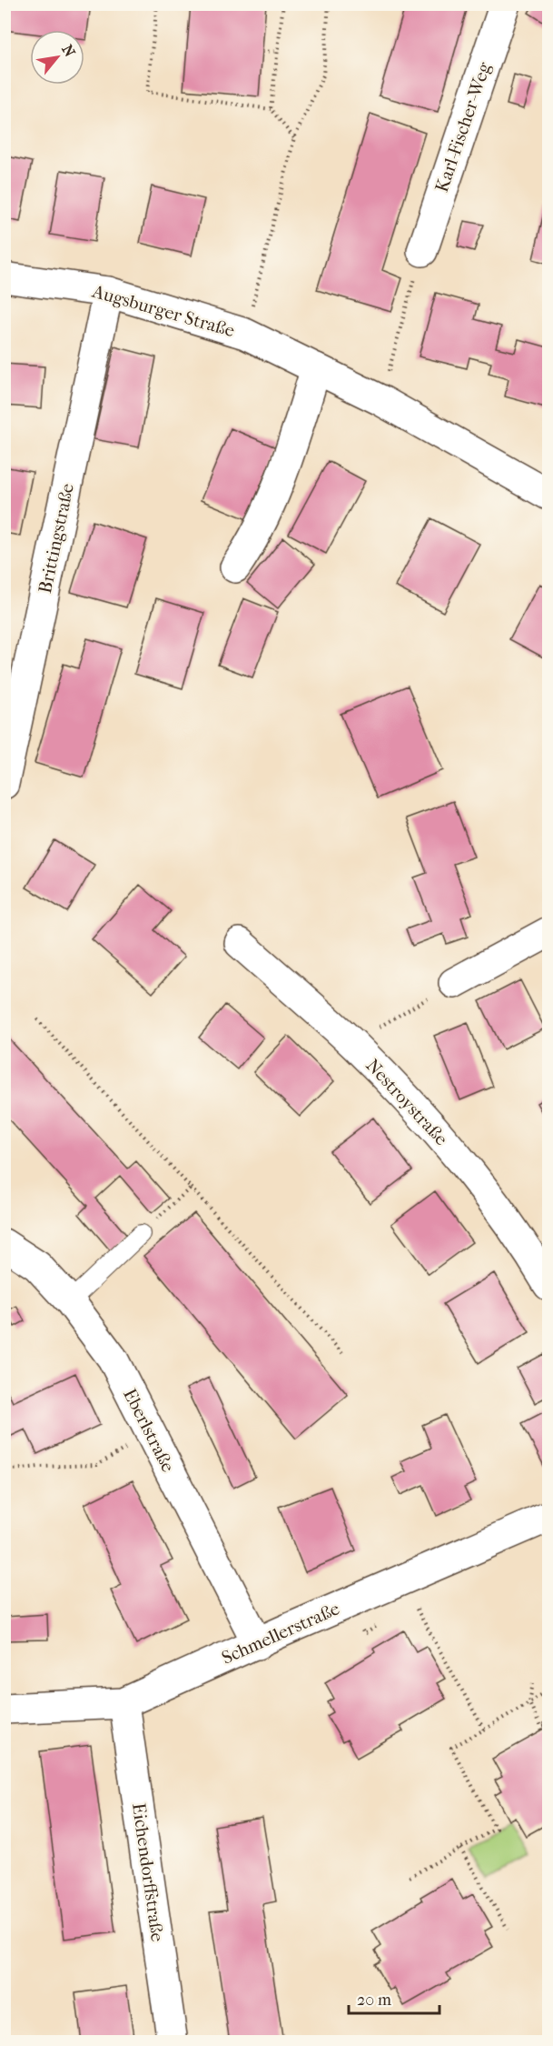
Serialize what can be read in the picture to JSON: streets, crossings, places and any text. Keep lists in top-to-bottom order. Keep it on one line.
{"streets":{"street":["Karl-Fischer-Weg","Augsburger Straße","Brittingstraße","Nestroystraße","Eberlstraße","Schmellerstraße","Eichendorffstraße"]},"crossings":[["Augsburger Straße","Brittingstraße"],["Eberlstraße","Schmellerstraße"],["Schmellerstraße","Eichendorffstraße"]],"scale_bar":"20 m","north":"top right"}
